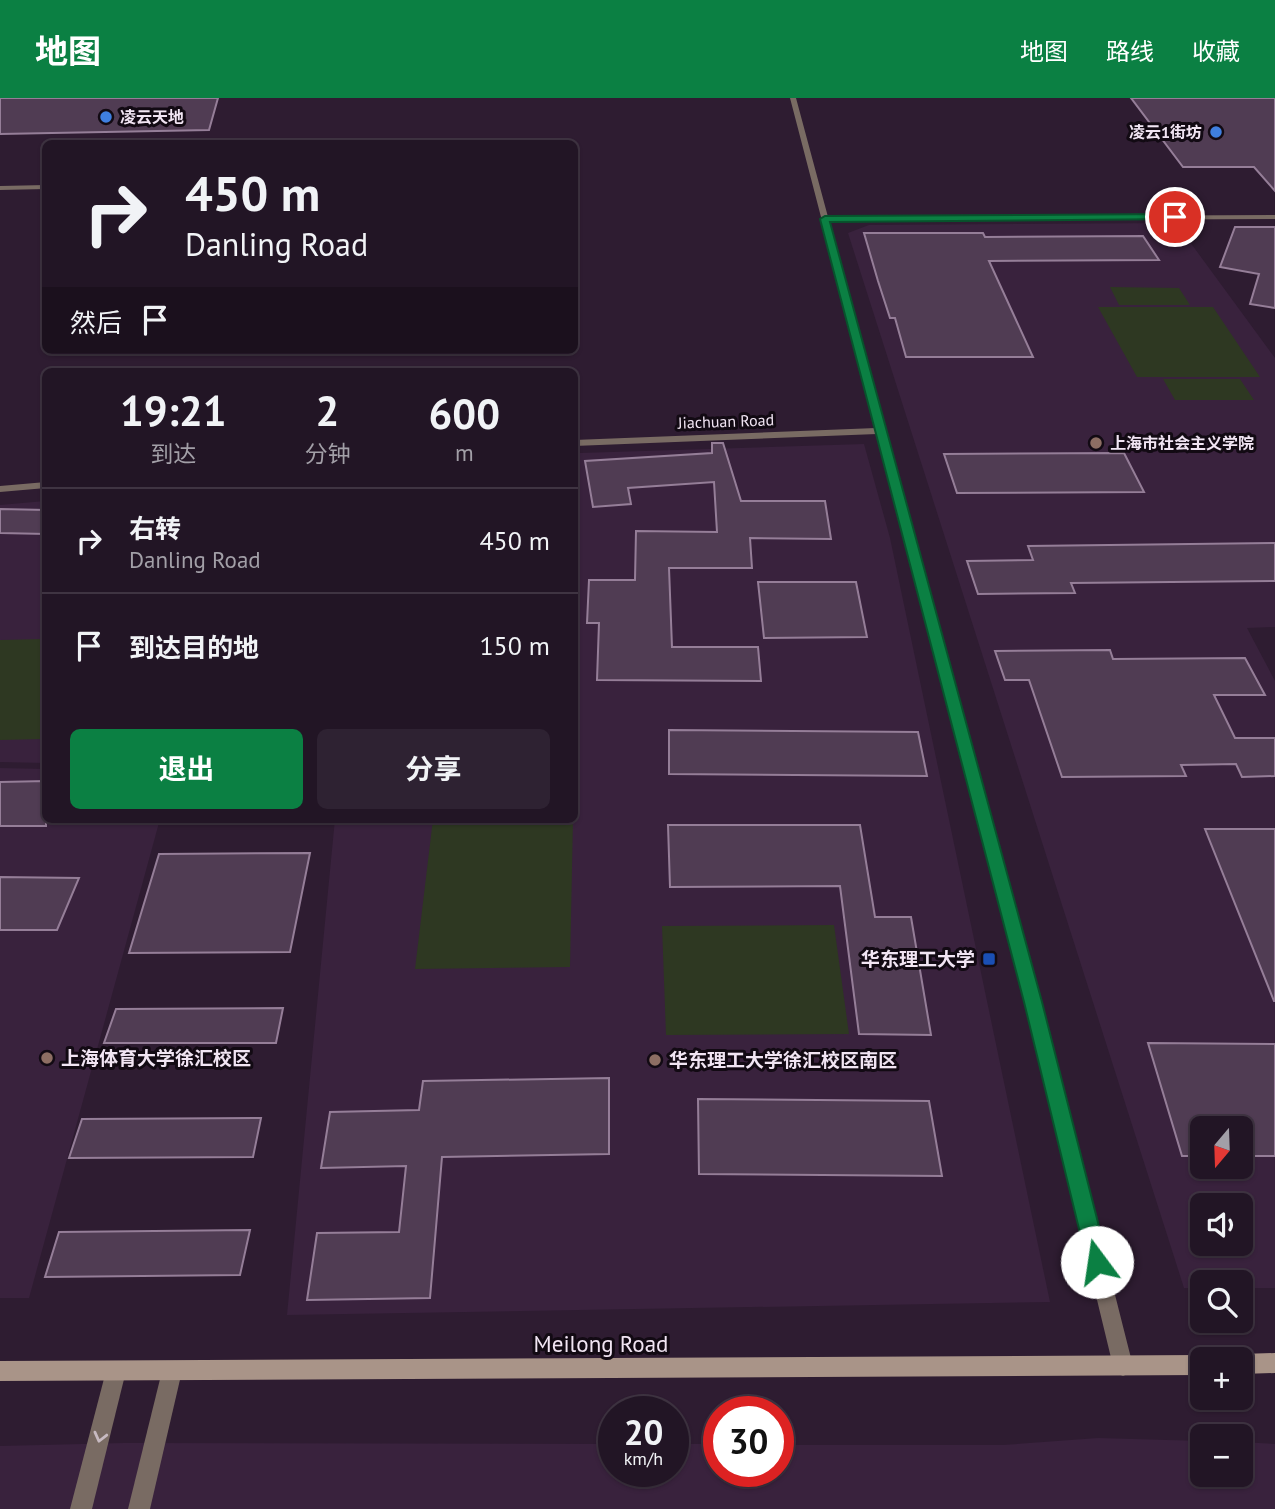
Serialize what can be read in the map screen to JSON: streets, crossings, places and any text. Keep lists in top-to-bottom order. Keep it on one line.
{"streets":{"street":["Jiachuan Road","Meilong Road"]},"places":{"other":["凌云天地","凌云1街坊","上海市社会主义学院","上海体育大学徐汇校区","华东理工大学徐汇校区南区"],"transit":["华东理工大学"]},"north":"bottom","page":{"header":"地图","nav":["地图","路线","收藏"],"turn":["450 m","Danling Road"],"then":"然后","eta":["19:21","到达","2","分钟","600","m"],"list":[{"name":"右转","note":"Danling Road","value":"450 m"},{"name":"到达目的地","value":"150 m"}],"buttons":["退出","分享"],"map_buttons":["+","−"],"speed":"20 km/h","limit":"30"}}
